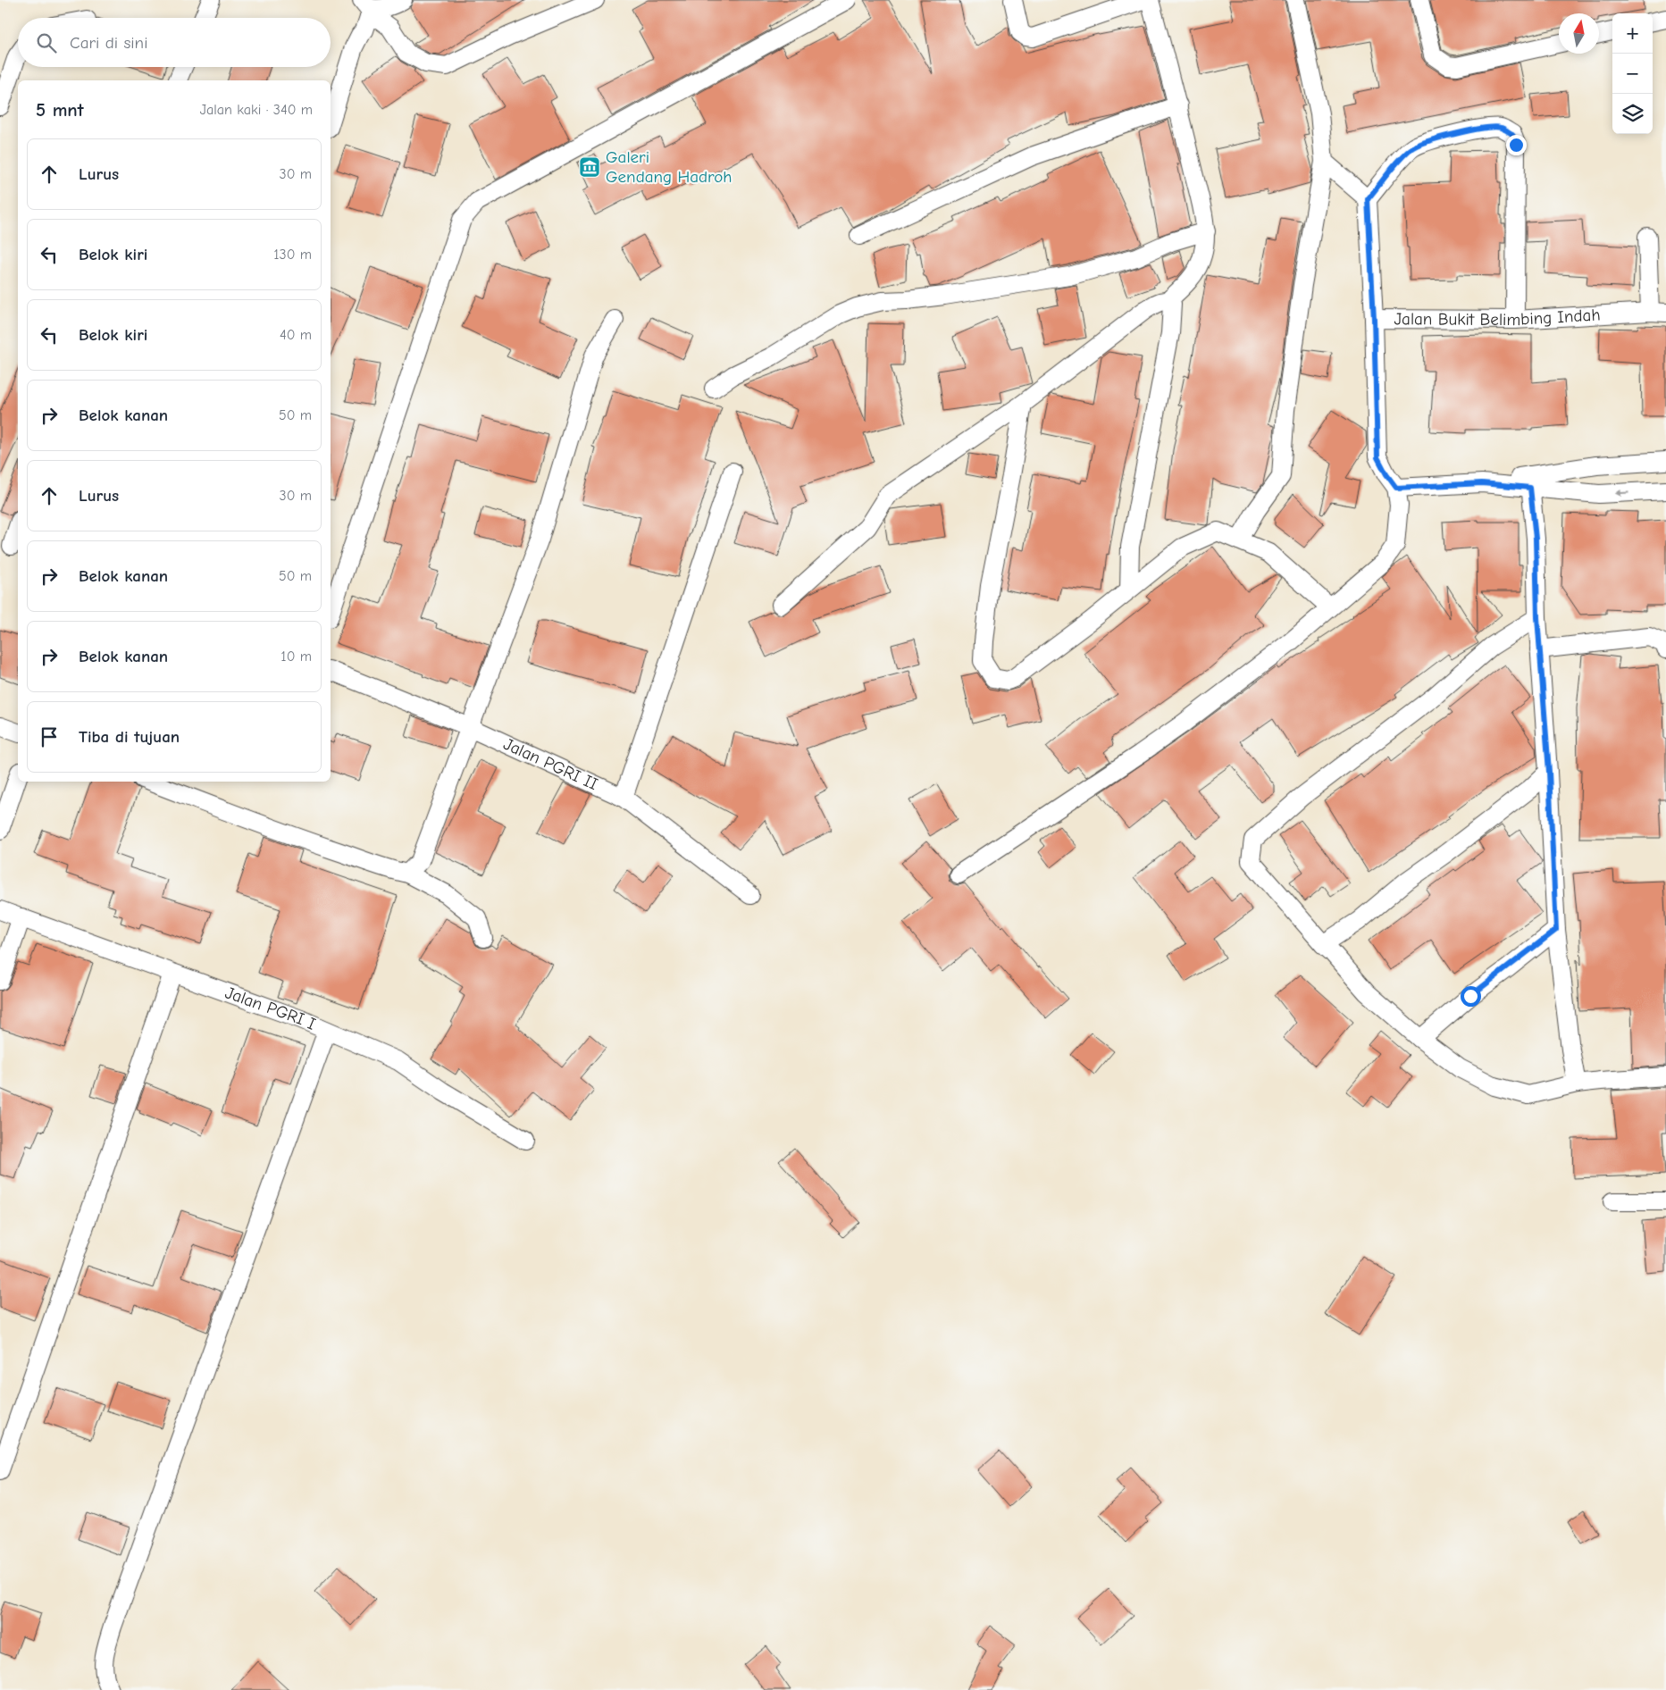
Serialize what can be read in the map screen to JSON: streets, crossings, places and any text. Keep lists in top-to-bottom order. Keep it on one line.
{"streets":{"street":["Jalan Bukit Belimbing Indah","Jalan PGRI II","Jalan PGRI I"]},"places":{"museum":["Galeri Gendang Hadroh"]},"north":"top","page":{"map_buttons":["+","−"],"search":"Cari di sini","heading":["5 mnt","Jalan kaki · 340 m"],"list":[["Lurus","30 m"],["Belok kiri","130 m"],["Belok kiri","40 m"],["Belok kanan","50 m"],["Lurus","30 m"],["Belok kanan","50 m"],["Belok kanan","10 m"],"Tiba di tujuan"]}}
